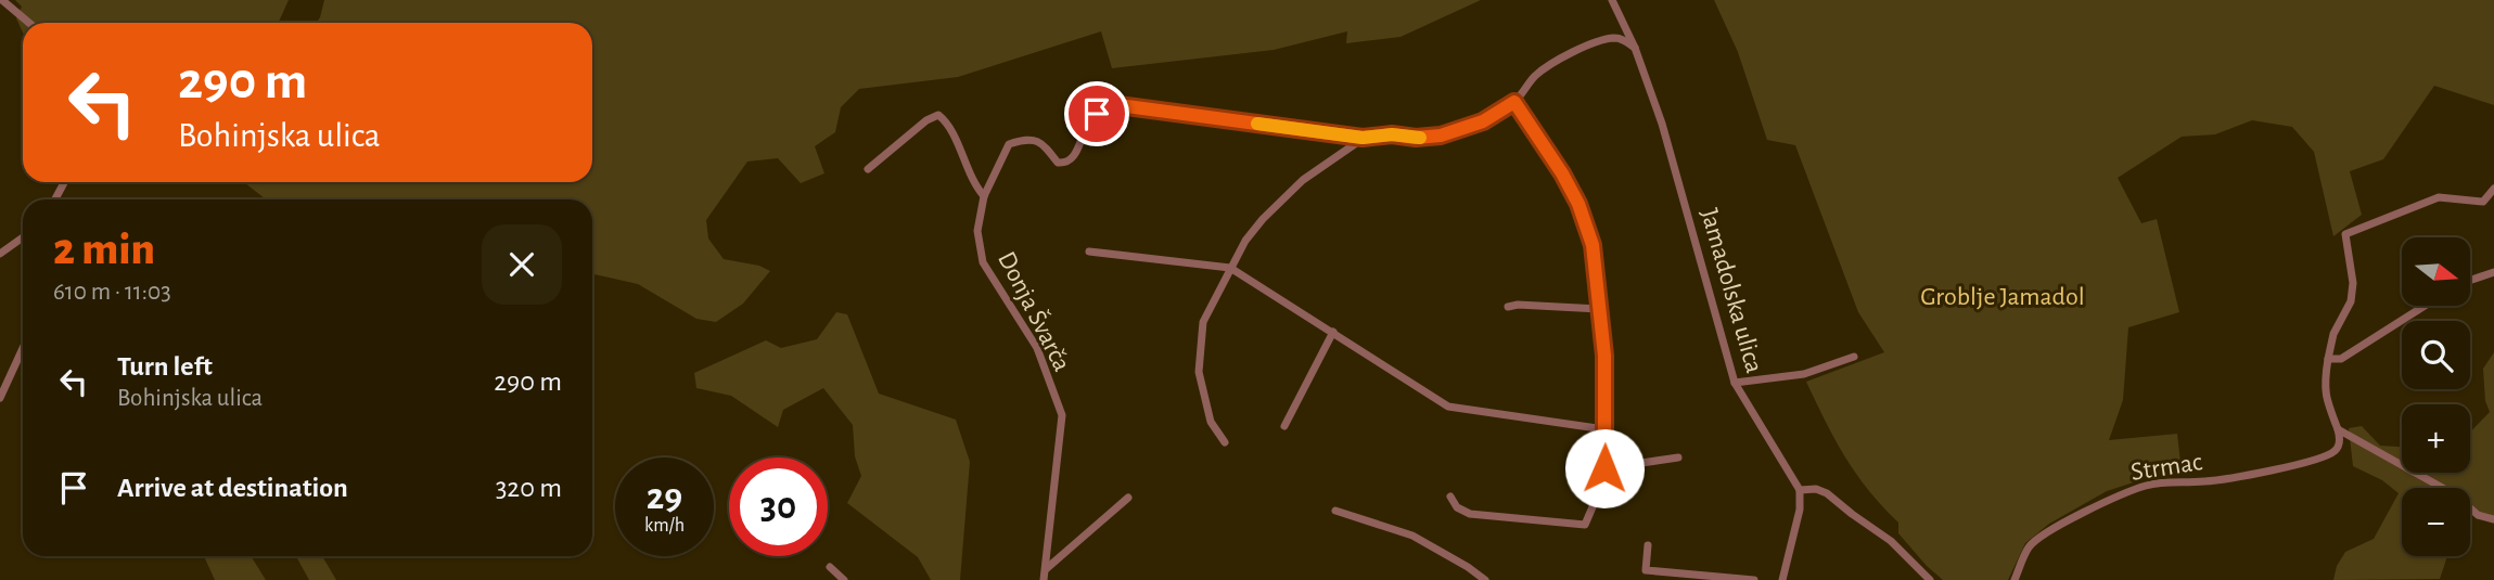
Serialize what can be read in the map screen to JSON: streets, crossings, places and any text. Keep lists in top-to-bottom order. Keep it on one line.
{"streets":{"street":["Jamadolska ulica","Donja Švarča","Strmac"]},"parks":["Groblje Jamadol"],"north":"right","page":{"turn":["290 m","Bohinjska ulica"],"heading":["2 min","610 m · 11:03"],"map_buttons":["+","−"],"list":[{"name":"Turn left","note":"Bohinjska ulica","value":"290 m"},{"name":"Arrive at destination","value":"320 m"}],"speed":"29 km/h","limit":"30"}}
